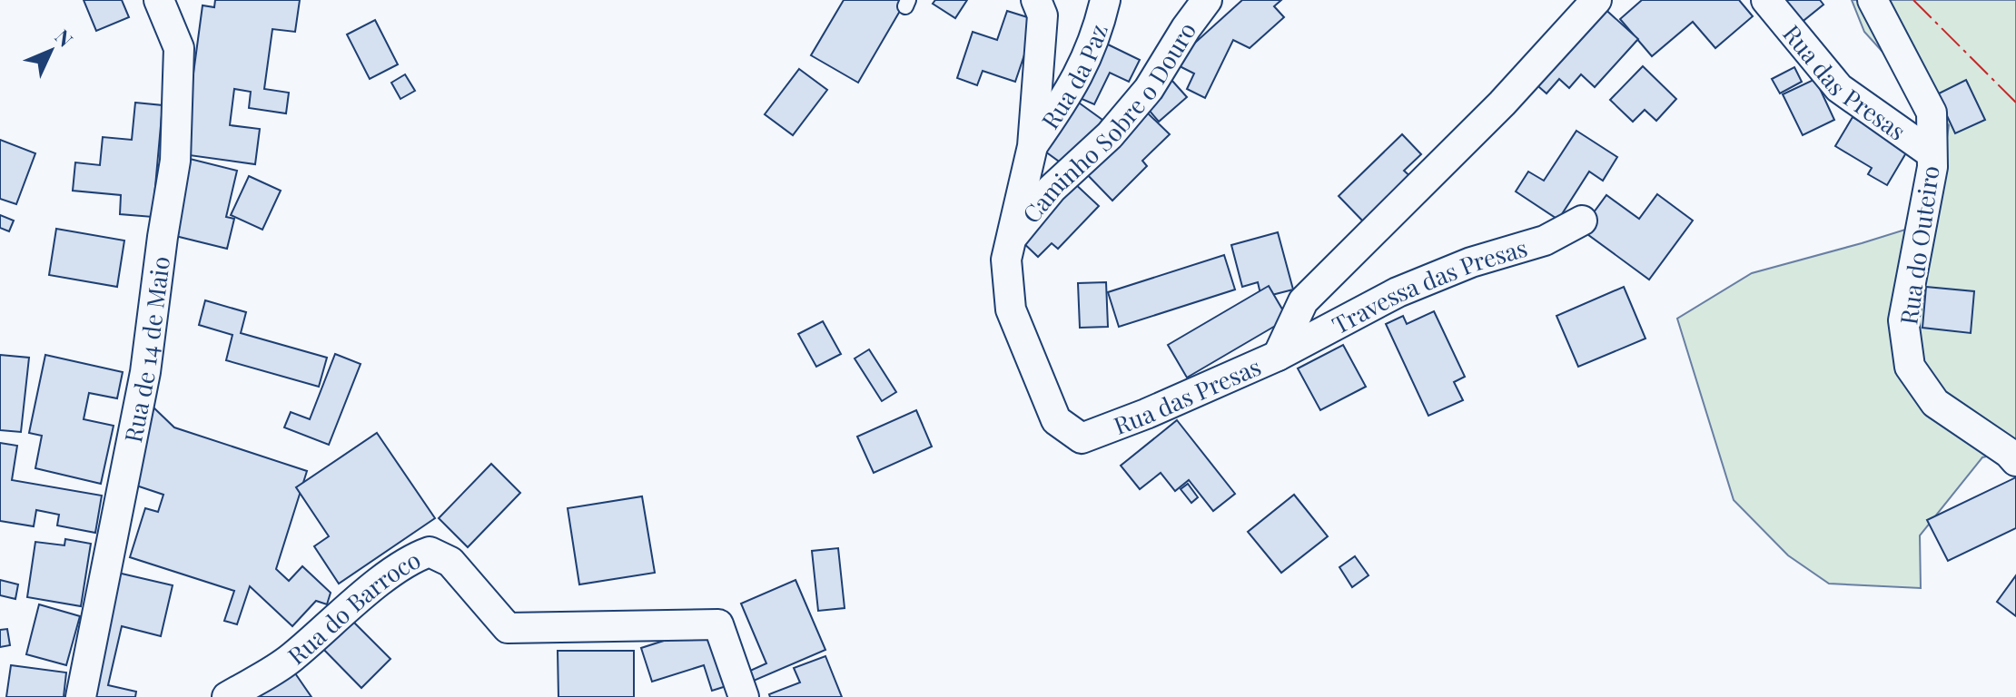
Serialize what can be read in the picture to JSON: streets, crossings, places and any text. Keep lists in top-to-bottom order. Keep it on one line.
{"streets":{"street":["Rua da Paz","Rua das Presas","Caminho Sobre o Douro","Rua do Outeiro","Travessa das Presas","Rua de 14 de Maio","Rua do Barroco"]},"crossings":[["Rua da Paz","Rua das Presas"],["Rua das Presas","Caminho Sobre o Douro"],["Rua das Presas","Rua do Outeiro"],["Rua das Presas","Travessa das Presas"]],"north":"top right"}
